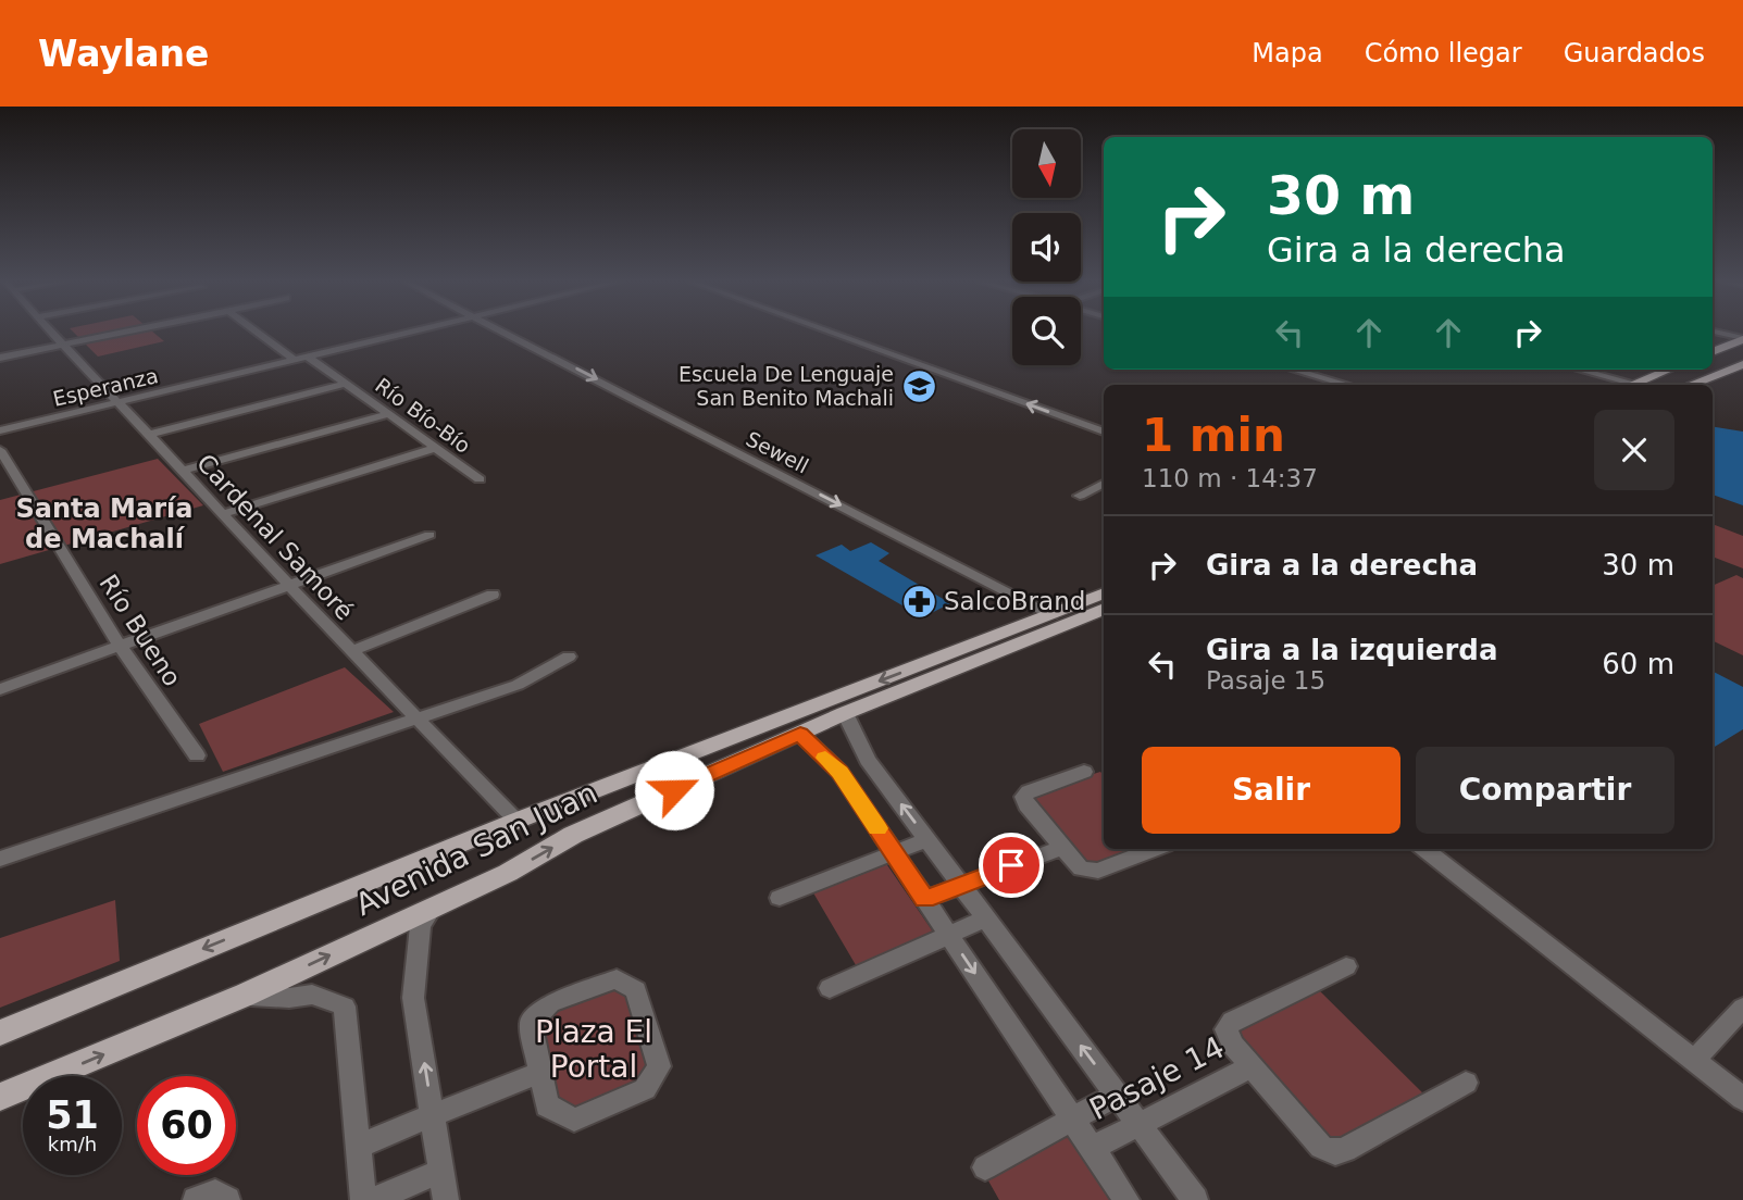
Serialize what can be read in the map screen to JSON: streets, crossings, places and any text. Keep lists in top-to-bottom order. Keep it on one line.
{"streets":{"main road":["Avenida San Juan"],"street":["Esperanza","Río Bío-Bío","Sewell","Cardenal Samoré","Río Bueno","Pasaje 14"]},"crossings":[["Esperanza","Río Bío-Bío"],["Esperanza","Cardenal Samoré"],["Sewell","Avenida San Juan"],["Cardenal Samoré","Avenida San Juan"]],"one_way":["Sewell"],"districts":["Santa María de Machalí"],"parks":["Plaza El Portal"],"places":{"school or university":["Escuela De Lenguaje San Benito Machali"],"pharmacy":["SalcoBrand"]},"north":"bottom","page":{"header":"Waylane","nav":["Mapa","Cómo llegar","Guardados"],"turn":["30 m","Gira a la derecha"],"heading":["1 min","110 m · 14:37"],"list":[{"name":"Gira a la derecha","value":"30 m"},{"name":"Gira a la izquierda","note":"Pasaje 15","value":"60 m"}],"buttons":["Salir","Compartir"],"speed":"51 km/h","limit":"60"}}
